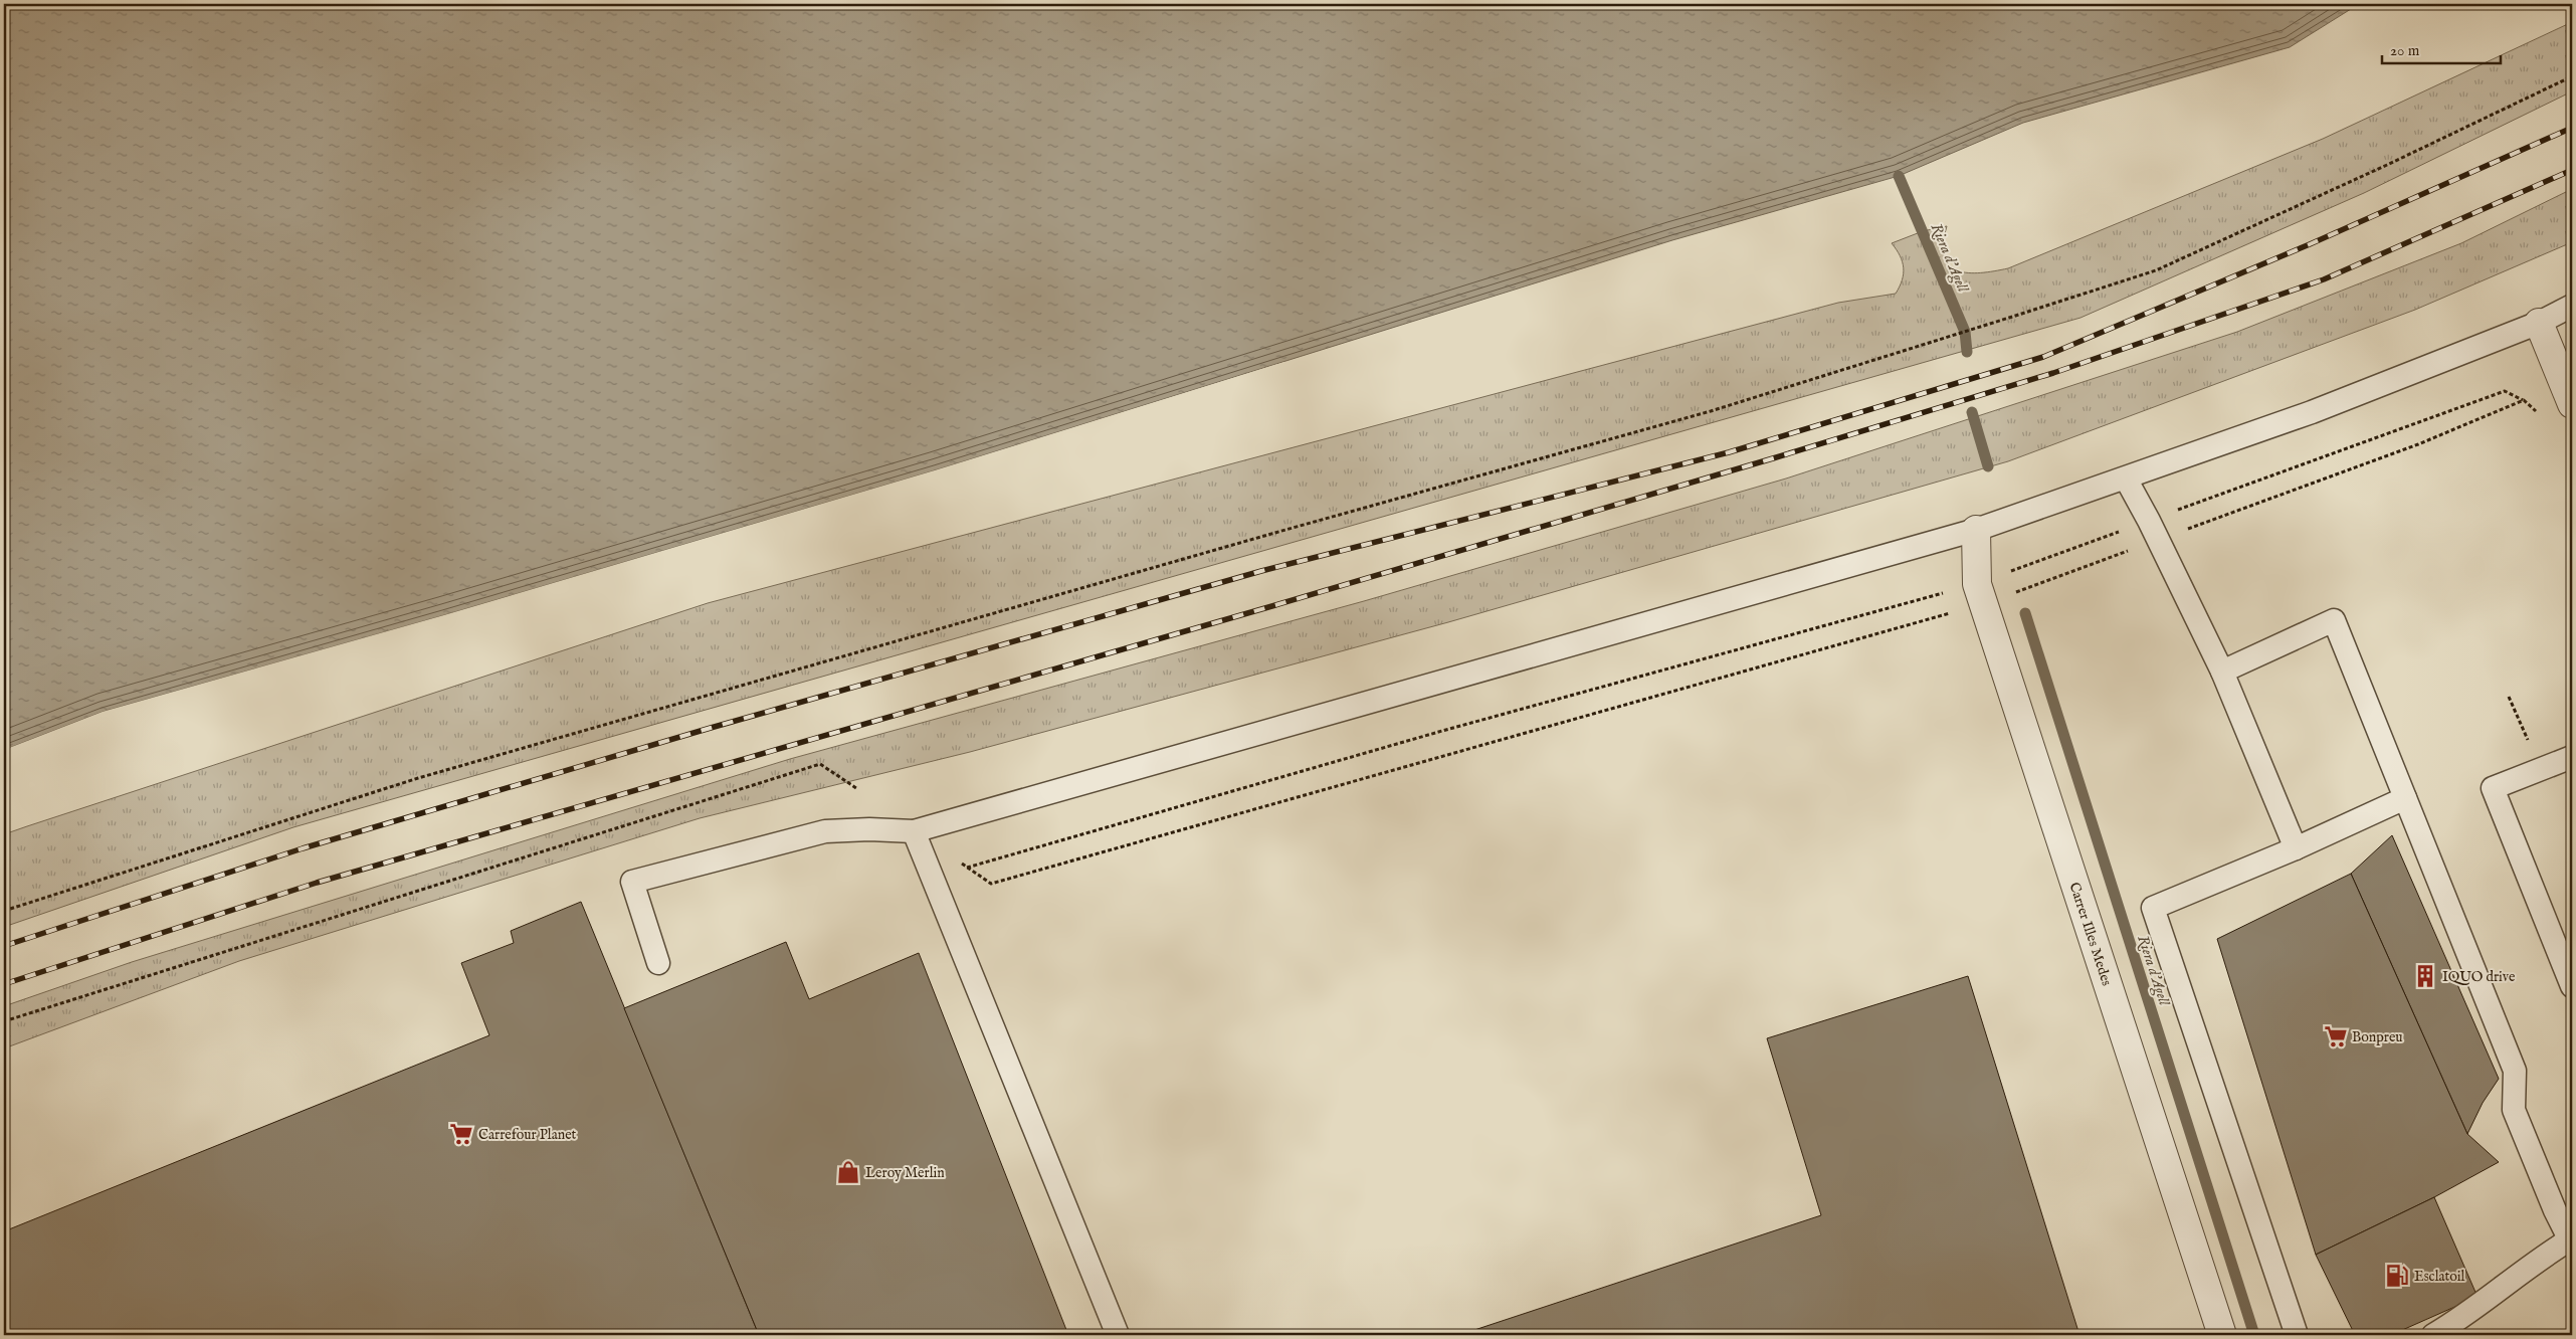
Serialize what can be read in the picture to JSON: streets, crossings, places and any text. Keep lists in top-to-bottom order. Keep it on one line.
{"streets":{"street":["Carrer Illes Medes"]},"water":["Riera d'Agell"],"places":{"building":["IQUO drive"],"supermarket":["Bonpreu","Carrefour Planet"],"shop":["Leroy Merlin"],"fuel station":["Esclatoil"]},"scale_bar":"20 m"}
